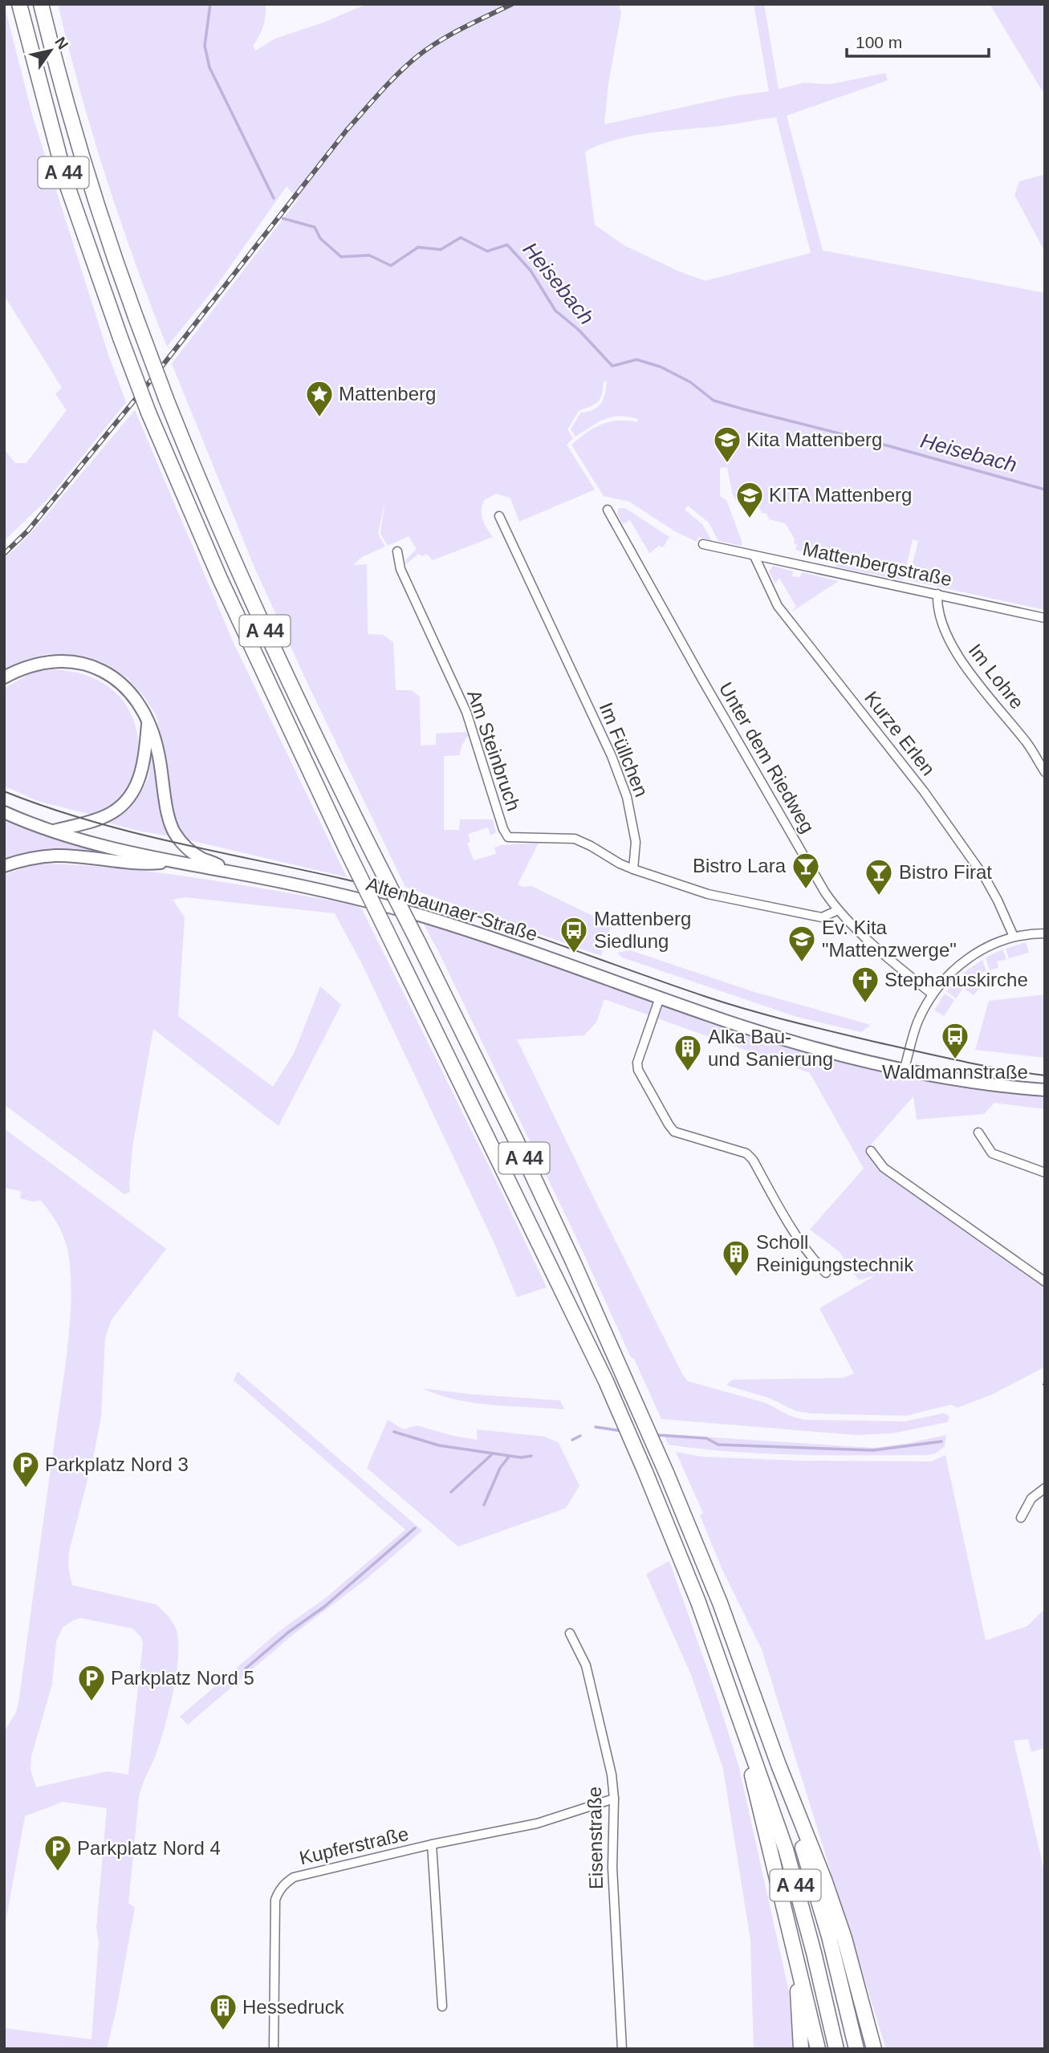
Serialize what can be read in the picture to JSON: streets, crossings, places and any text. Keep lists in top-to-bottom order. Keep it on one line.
{"streets":{"highway":["A 44"],"main road":["Altenbaunaer Straße"],"street":["Mattenbergstraße","Im Lohre","Kurze Erlen","Im Füllchen","Am Steinbruch","Unter dem Riedweg","Eisenstraße","Kupferstraße"]},"crossings":[["Mattenbergstraße","Im Lohre"],["Mattenbergstraße","Kurze Erlen"],["Im Füllchen","Am Steinbruch"],["Eisenstraße","Kupferstraße"]],"water":["Heisebach"],"places":{"place":["Mattenberg"],"school or university":["Kita Mattenberg","KITA Mattenberg","Ev. Kita \"Mattenzwerge\""],"bar":["Bistro Lara","Bistro Firat"],"bus stop":["Mattenberg Siedlung","Waldmannstraße"],"church":["Stephanuskirche"],"building":["Alka Bau- und Sanierung","Scholl Reinigungstechnik","Hessedruck"],"parking":["Parkplatz Nord 3","Parkplatz Nord 5","Parkplatz Nord 4"]},"scale_bar":"100 m","north":"top right"}
